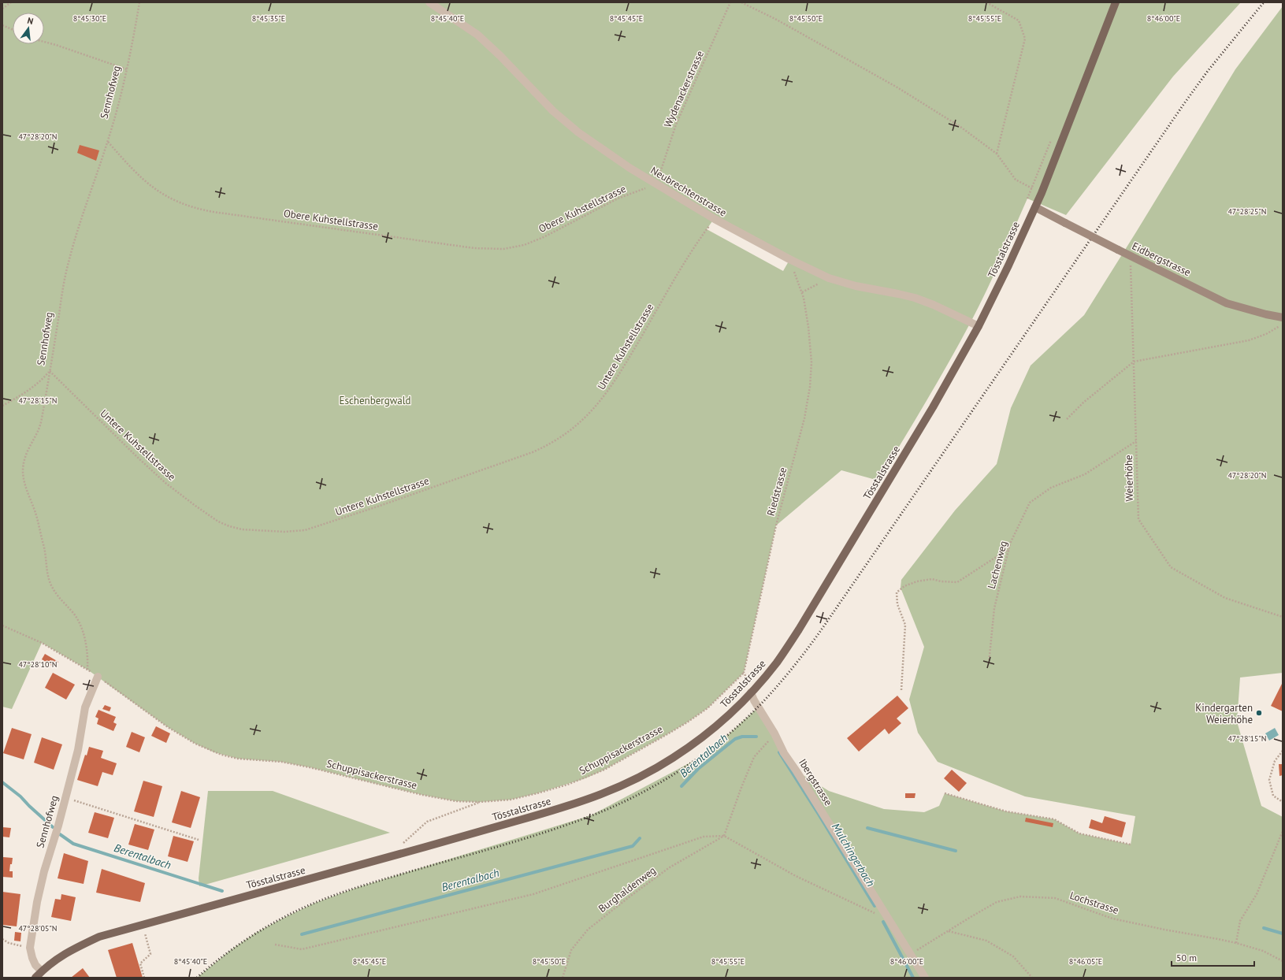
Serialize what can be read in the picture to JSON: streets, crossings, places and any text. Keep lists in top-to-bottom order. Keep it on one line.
{"streets":{"main road":["Tösstalstrasse"],"street":["Sennhofweg","Neubrechtenstrasse","Eidbergstrasse","Ibergstrasse"],"path":["Wydenackerstrasse","Obere Kuhstellstrasse","Untere Kuhstellstrasse","Weierhöhe","Riedstrasse","Lachenweg","Schuppisackerstrasse","Burghaldenweg","Lochstrasse"]},"crossings":[["Wydenackerstrasse","Neubrechtenstrasse"],["Wydenackerstrasse","Obere Kuhstellstrasse"],["Sennhofweg","Obere Kuhstellstrasse"],["Sennhofweg","Tösstalstrasse"],["Sennhofweg","Untere Kuhstellstrasse"],["Sennhofweg","Schuppisackerstrasse"],["Neubrechtenstrasse","Obere Kuhstellstrasse"],["Neubrechtenstrasse","Tösstalstrasse"],["Neubrechtenstrasse","Untere Kuhstellstrasse"],["Neubrechtenstrasse","Riedstrasse"],["Tösstalstrasse","Eidbergstrasse"],["Tösstalstrasse","Ibergstrasse"],["Eidbergstrasse","Weierhöhe"],["Weierhöhe","Lachenweg"],["Riedstrasse","Schuppisackerstrasse"],["Ibergstrasse","Lochstrasse"]],"water":["Berentalbach","Mulchingerbach"],"parks":["Eschenbergwald"],"places":["Kindergarten Weierhöhe"],"scale_bar":"50 m","north":"top","coordinates":["8°45'35\"E","8°45'40\"E","8°45'45\"E","8°45'50\"E","8°45'55\"E","8°46'00\"E","8°45'30\"E","47°28'20\"N","47°28'25\"N","47°28'15\"N","47°28'10\"N","47°28'05\"N","8°46'05\"E"]}
